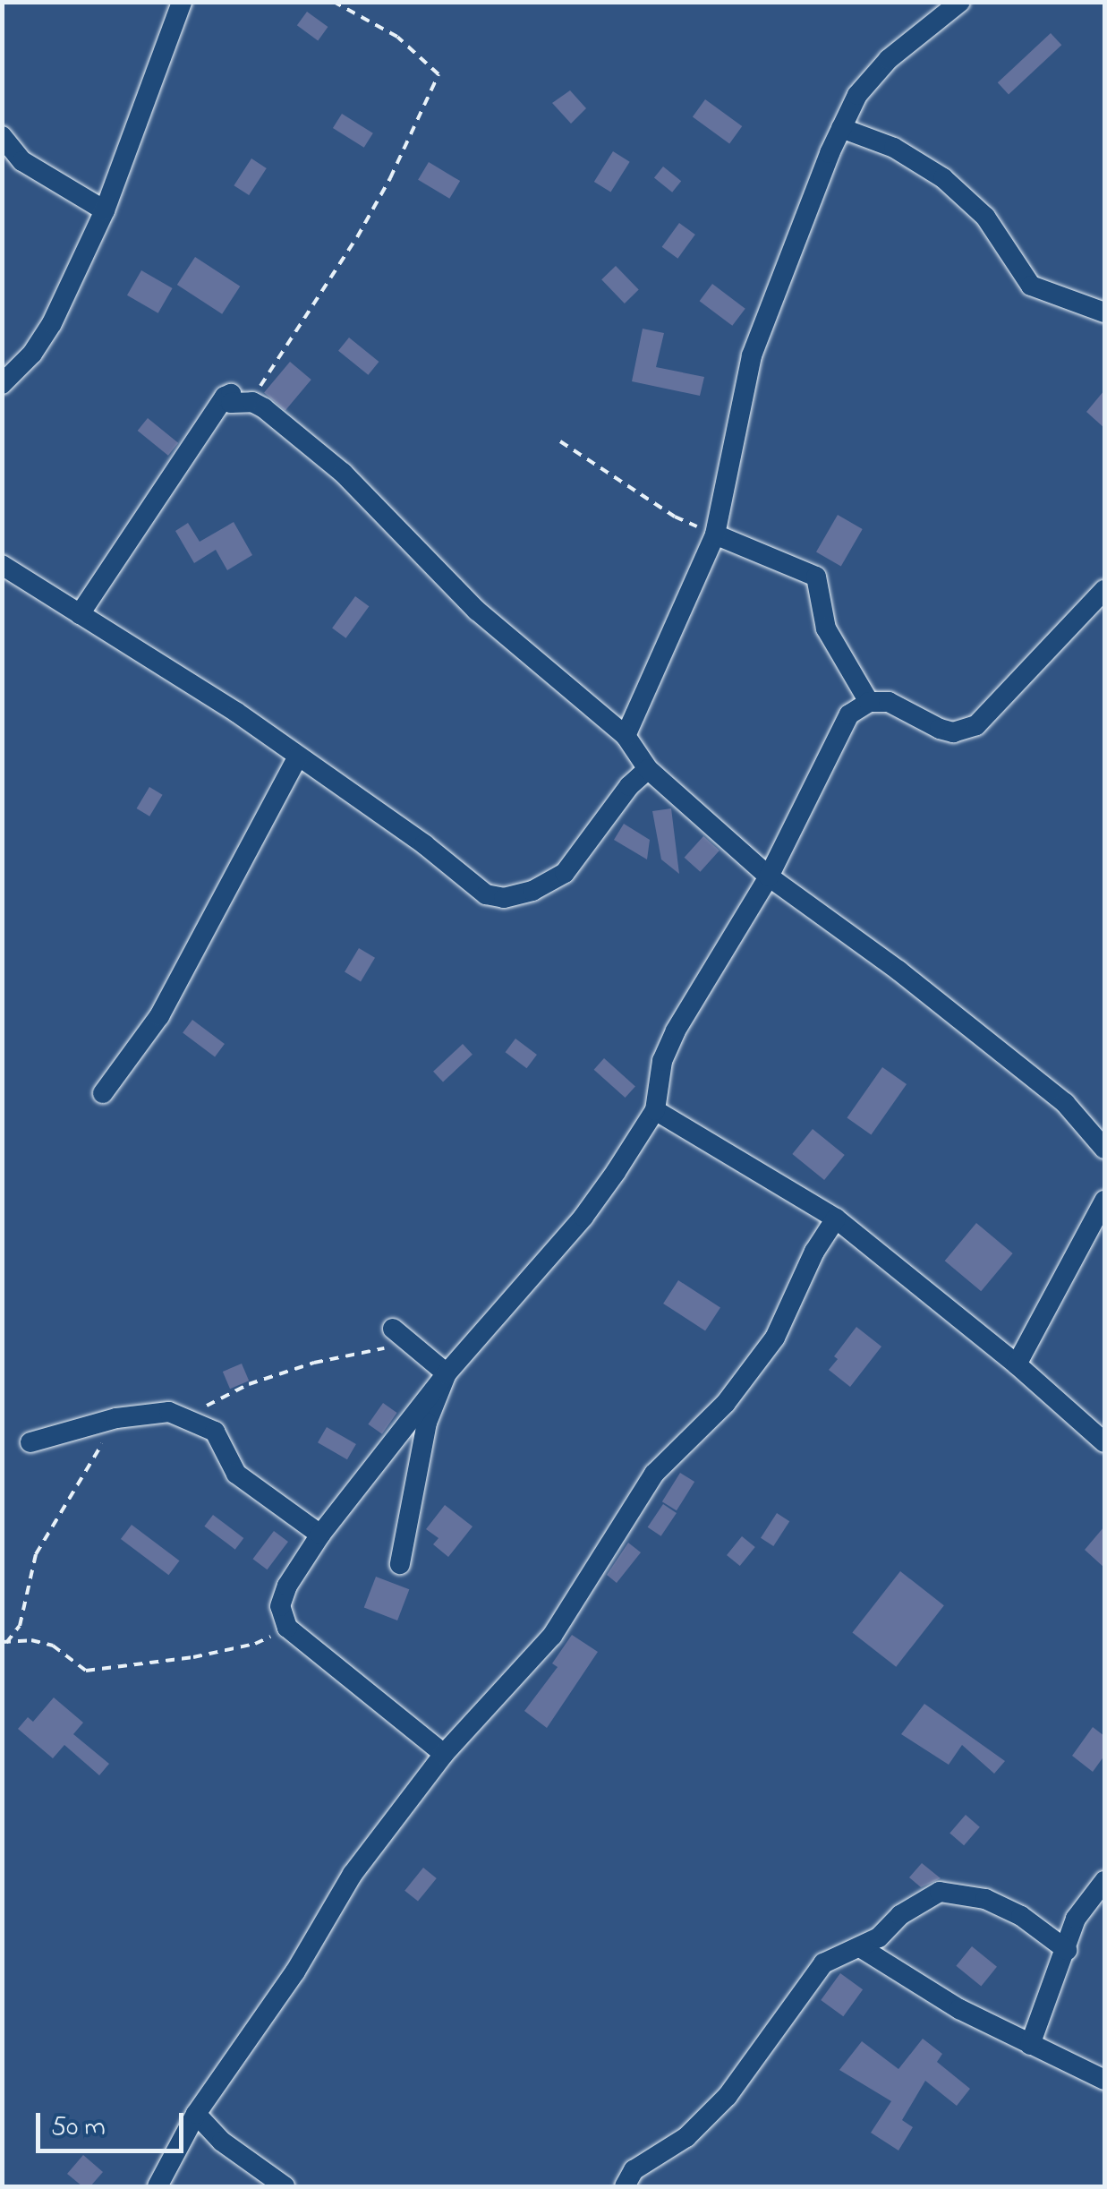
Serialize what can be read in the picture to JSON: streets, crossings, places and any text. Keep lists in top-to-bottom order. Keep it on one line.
{"scale_bar":"50 m"}
